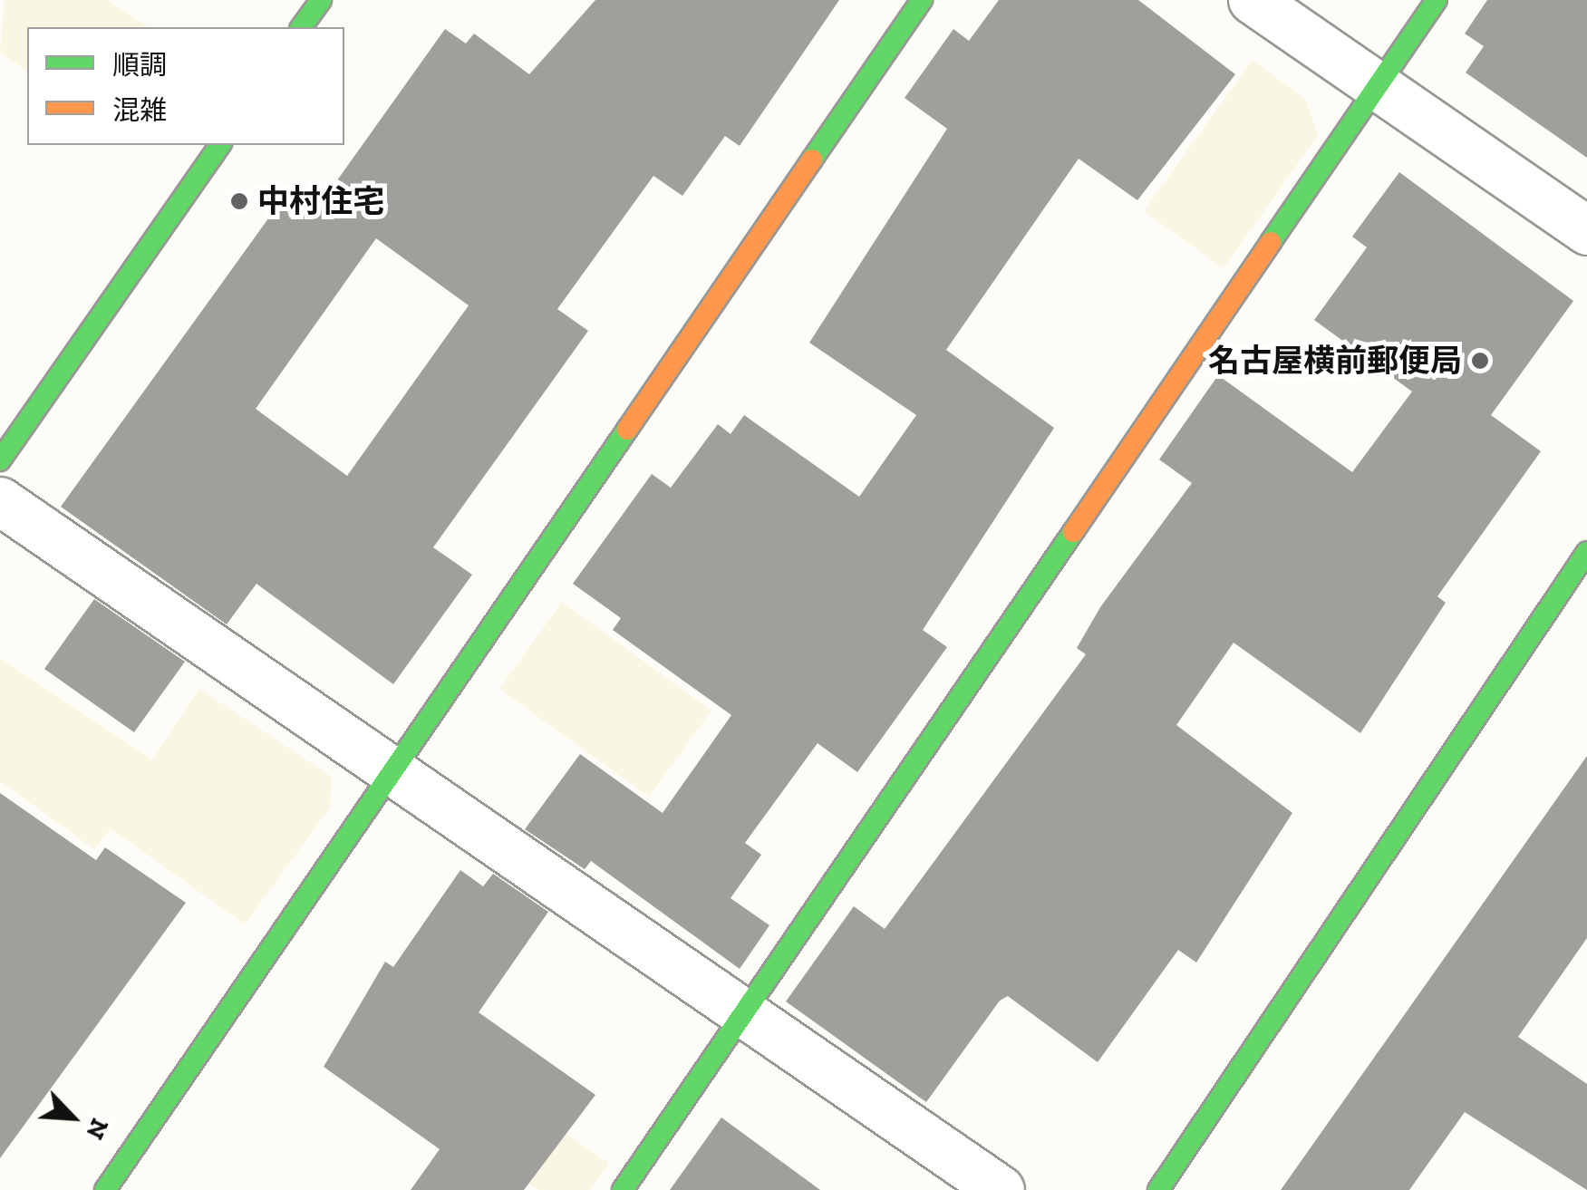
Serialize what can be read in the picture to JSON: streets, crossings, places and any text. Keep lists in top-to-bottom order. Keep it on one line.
{"places":["中村住宅","名古屋横前郵便局"],"legend":["順調","混雑"],"north":"bottom right"}
